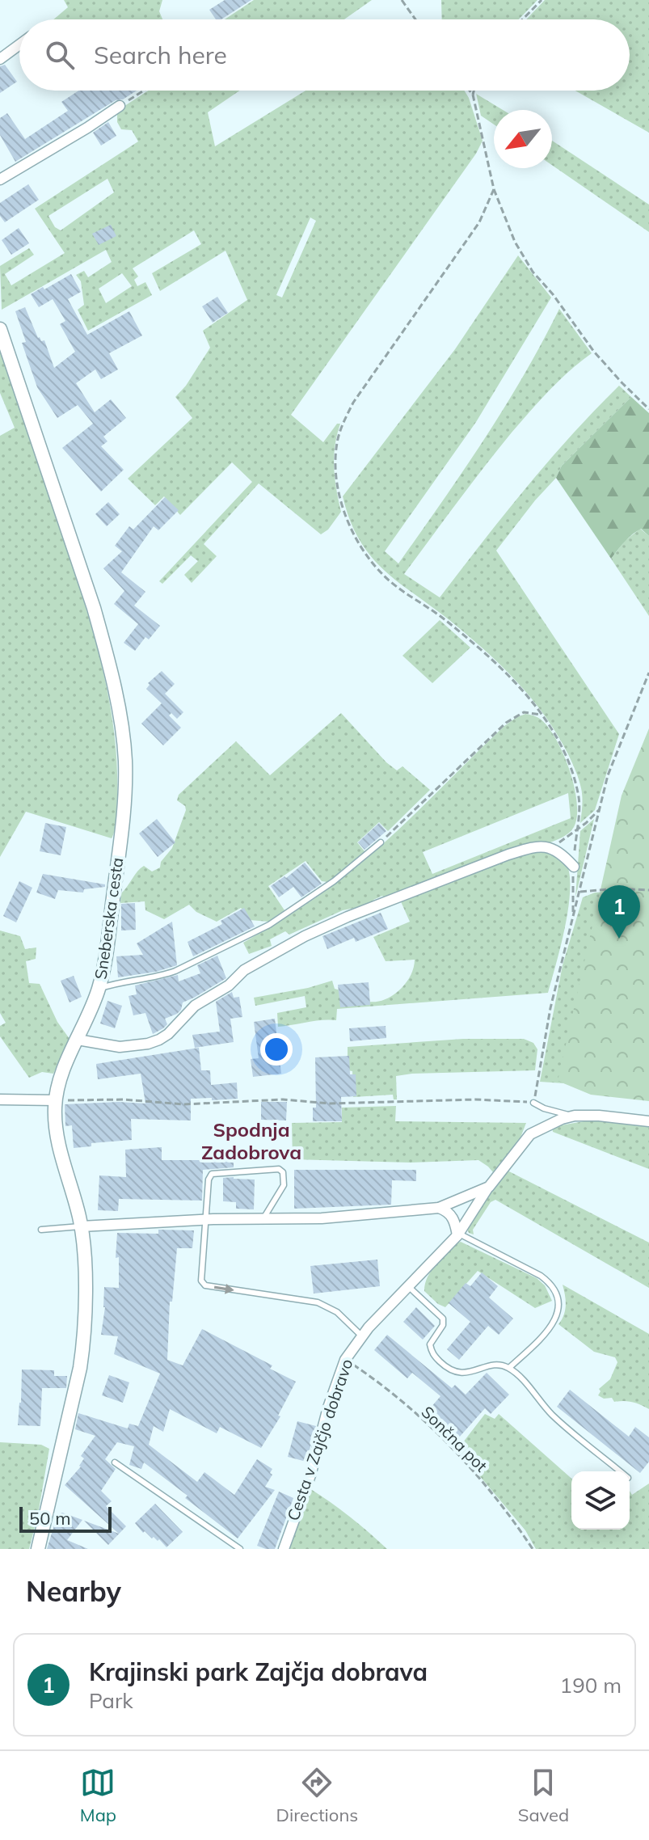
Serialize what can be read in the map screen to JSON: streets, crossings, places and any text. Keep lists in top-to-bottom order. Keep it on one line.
{"streets":{"street":["Sneberska cesta","Cesta v Zajčjo dobravo"],"path":["Sončna pot"]},"crossings":[["Sneberska cesta","Cesta v Zajčjo dobravo"],["Sončna pot","Cesta v Zajčjo dobravo"]],"districts":["Spodnja Zadobrova"],"scale_bar":"50 m","north":"bottom left","page":{"search":"Search here","pins":"1","scale":"50 m","heading":"Nearby","list":[{"mark":"1","name":"Krajinski park Zajčja dobrava","note":"Park","value":"190 m"}],"nav":["Map","Directions","Saved"]}}
